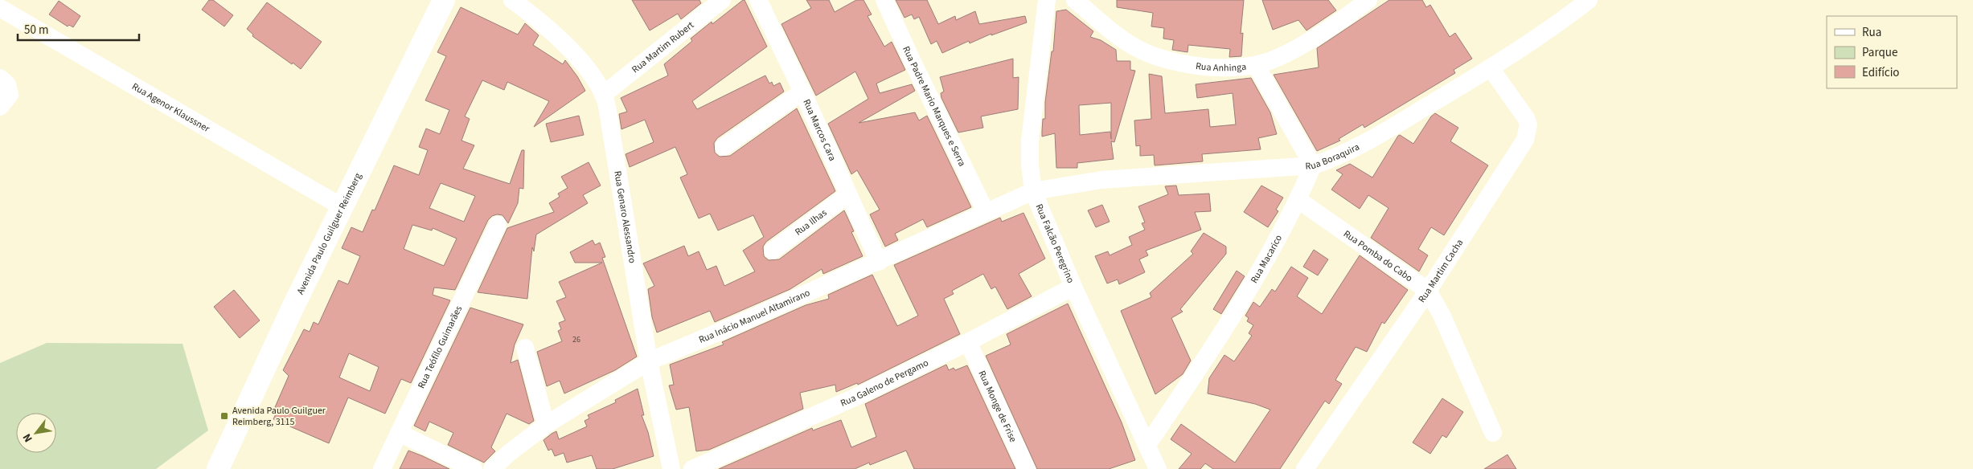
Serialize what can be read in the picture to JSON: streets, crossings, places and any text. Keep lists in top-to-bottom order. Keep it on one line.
{"streets":{"main road":["Avenida Paulo Guilguer Reimberg"],"street":["Rua Martim Rubert","Rua Anhinga","Rua Padre Mario Marques e Serra","Rua Agenor Klaussner","Rua Marcos Cara","Rua Boraquira","Rua Genaro Alessandro","Rua Ilhas","Rua Falcão Peregrino","Rua Pomba do Cabo","Rua Macarico","Rua Martim Cacha","Rua Inácio Manuel Altamirano","Rua Teófilo Guimarães","Rua Galeno de Pergamo","Rua Monge de Frise"]},"crossings":[["Rua Martim Rubert","Rua Genaro Alessandro"],["Rua Padre Mario Marques e Serra","Rua Inácio Manuel Altamirano"],["Rua Agenor Klaussner","Avenida Paulo Guilguer Reimberg"],["Rua Marcos Cara","Rua Ilhas"],["Rua Marcos Cara","Rua Inácio Manuel Altamirano"],["Rua Boraquira","Rua Falcão Peregrino"],["Rua Boraquira","Rua Macarico"],["Rua Boraquira","Rua Martim Cacha"],["Rua Boraquira","Rua Inácio Manuel Altamirano"],["Rua Genaro Alessandro","Rua Inácio Manuel Altamirano"],["Rua Falcão Peregrino","Rua Macarico"],["Rua Falcão Peregrino","Rua Inácio Manuel Altamirano"],["Rua Falcão Peregrino","Rua Galeno de Pergamo"],["Rua Pomba do Cabo","Rua Macarico"],["Rua Pomba do Cabo","Rua Martim Cacha"],["Rua Galeno de Pergamo","Rua Monge de Frise"]],"places":{"transit":["Avenida Paulo Guilguer Reimberg, 3115"]},"house_numbers":["26"],"legend":["Rua","Parque","Edifício"],"scale_bar":"50 m","north":"bottom left"}
